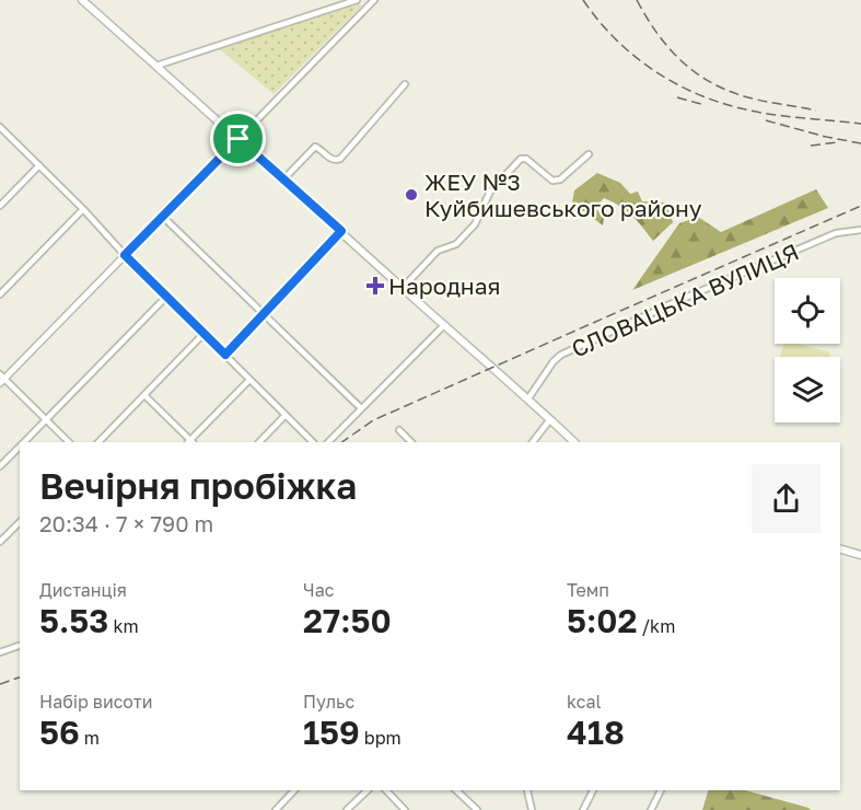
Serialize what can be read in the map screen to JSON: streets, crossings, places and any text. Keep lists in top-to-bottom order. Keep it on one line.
{"streets":{"street":["СЛОВАЦЬКА ВУЛИЦЯ"]},"places":{"other":["ЖЕУ №3 Куйбишевського району"],"health":["Народная"]},"page":{"heading":["Вечірня пробіжка","20:34 · 7 × 790 m"],"stats":[["Дистанція","5.53 km"],["Час","27:50"],["Темп","5:02 /km"],["Набір висоти","56 m"],["Пульс","159 bpm"],["kcal","418"]]}}
